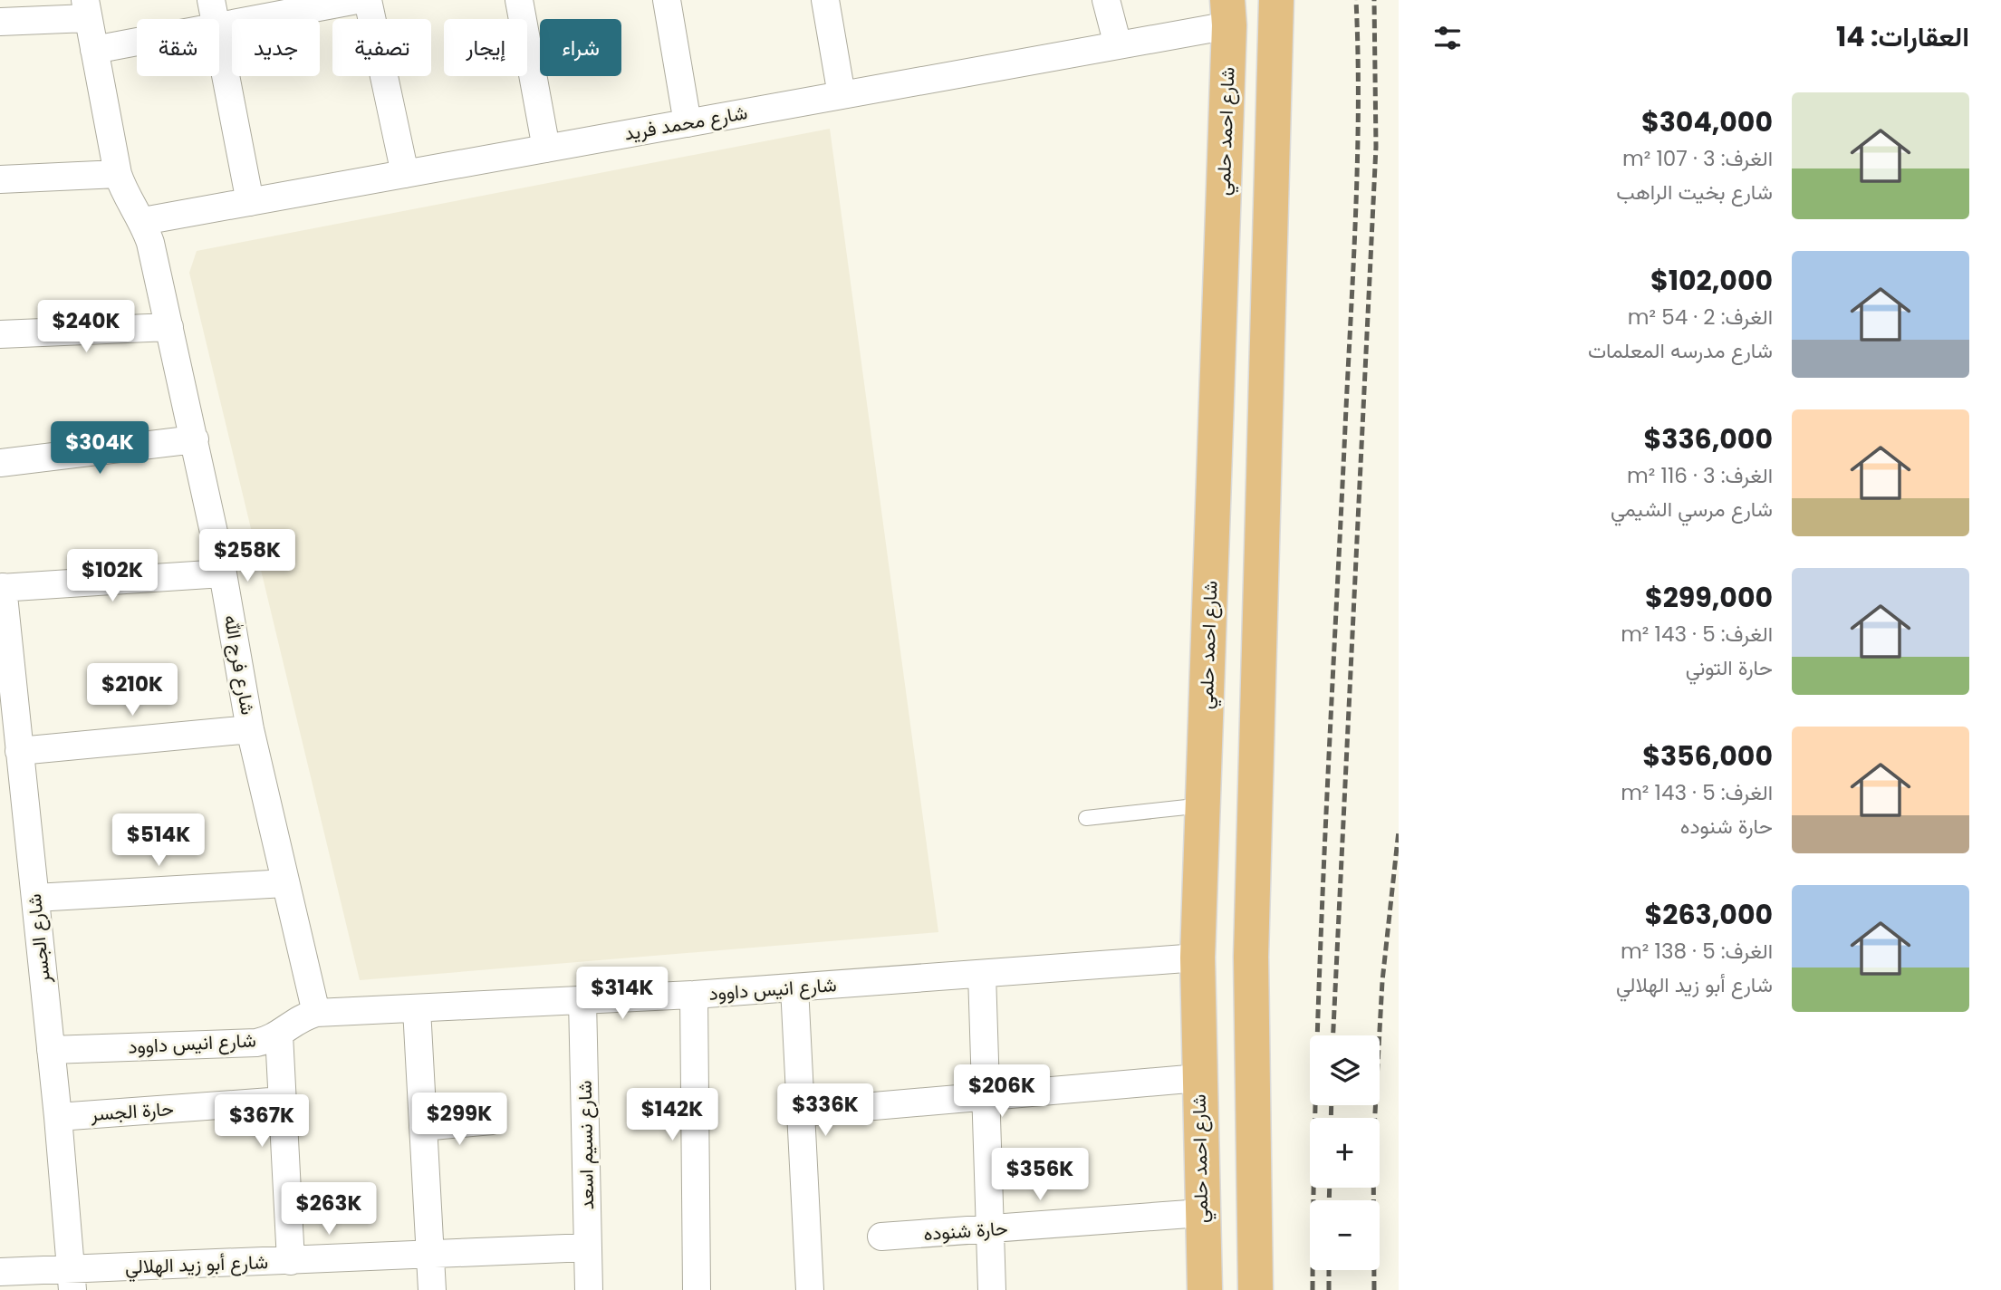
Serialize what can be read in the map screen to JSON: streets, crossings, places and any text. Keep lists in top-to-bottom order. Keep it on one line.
{"streets":{"main road":["شارع احمد حلمي"],"street":["شارع محمد فريد","شارع فرج الله","شارع الجسر","شارع انيس داوود","حارة الجسر","شارع نسيم اسعد","حارة شنوده","شارع أبو زيد الهلالي"]},"crossings":[["شارع محمد فريد","شارع احمد حلمي"],["شارع محمد فريد","شارع فرج الله"],["شارع احمد حلمي","شارع انيس داوود"],["شارع احمد حلمي","حارة شنوده"],["شارع فرج الله","شارع انيس داوود"],["شارع الجسر","شارع انيس داوود"],["شارع الجسر","حارة الجسر"],["شارع الجسر","شارع أبو زيد الهلالي"],["شارع انيس داوود","شارع نسيم اسعد"],["شارع نسيم اسعد","شارع أبو زيد الهلالي"]],"page":{"heading":"العقارات: 14","chip":["شراء","إيجار","تصفية","جديد","شقة"],"list":[{"name":"$304,000","note":"الغرف: 3 · 107 m² · شارع بخيت الراهب"},{"name":"$102,000","note":"الغرف: 2 · 54 m² · شارع مدرسه المعلمات"},{"name":"$336,000","note":"الغرف: 3 · 116 m² · شارع مرسي الشيمي"},{"name":"$299,000","note":"الغرف: 5 · 143 m² · حارة التوني"},{"name":"$356,000","note":"الغرف: 5 · 143 m² · حارة شنوده"},{"name":"$263,000","note":"الغرف: 5 · 138 m² · شارع أبو زيد الهلالي"}],"price":["$240K","$304K","$258K","$102K","$210K","$514K","$314K","$206K","$336K","$142K","$299K","$367K","$356K","$263K"],"map_buttons":["+","−"]}}
